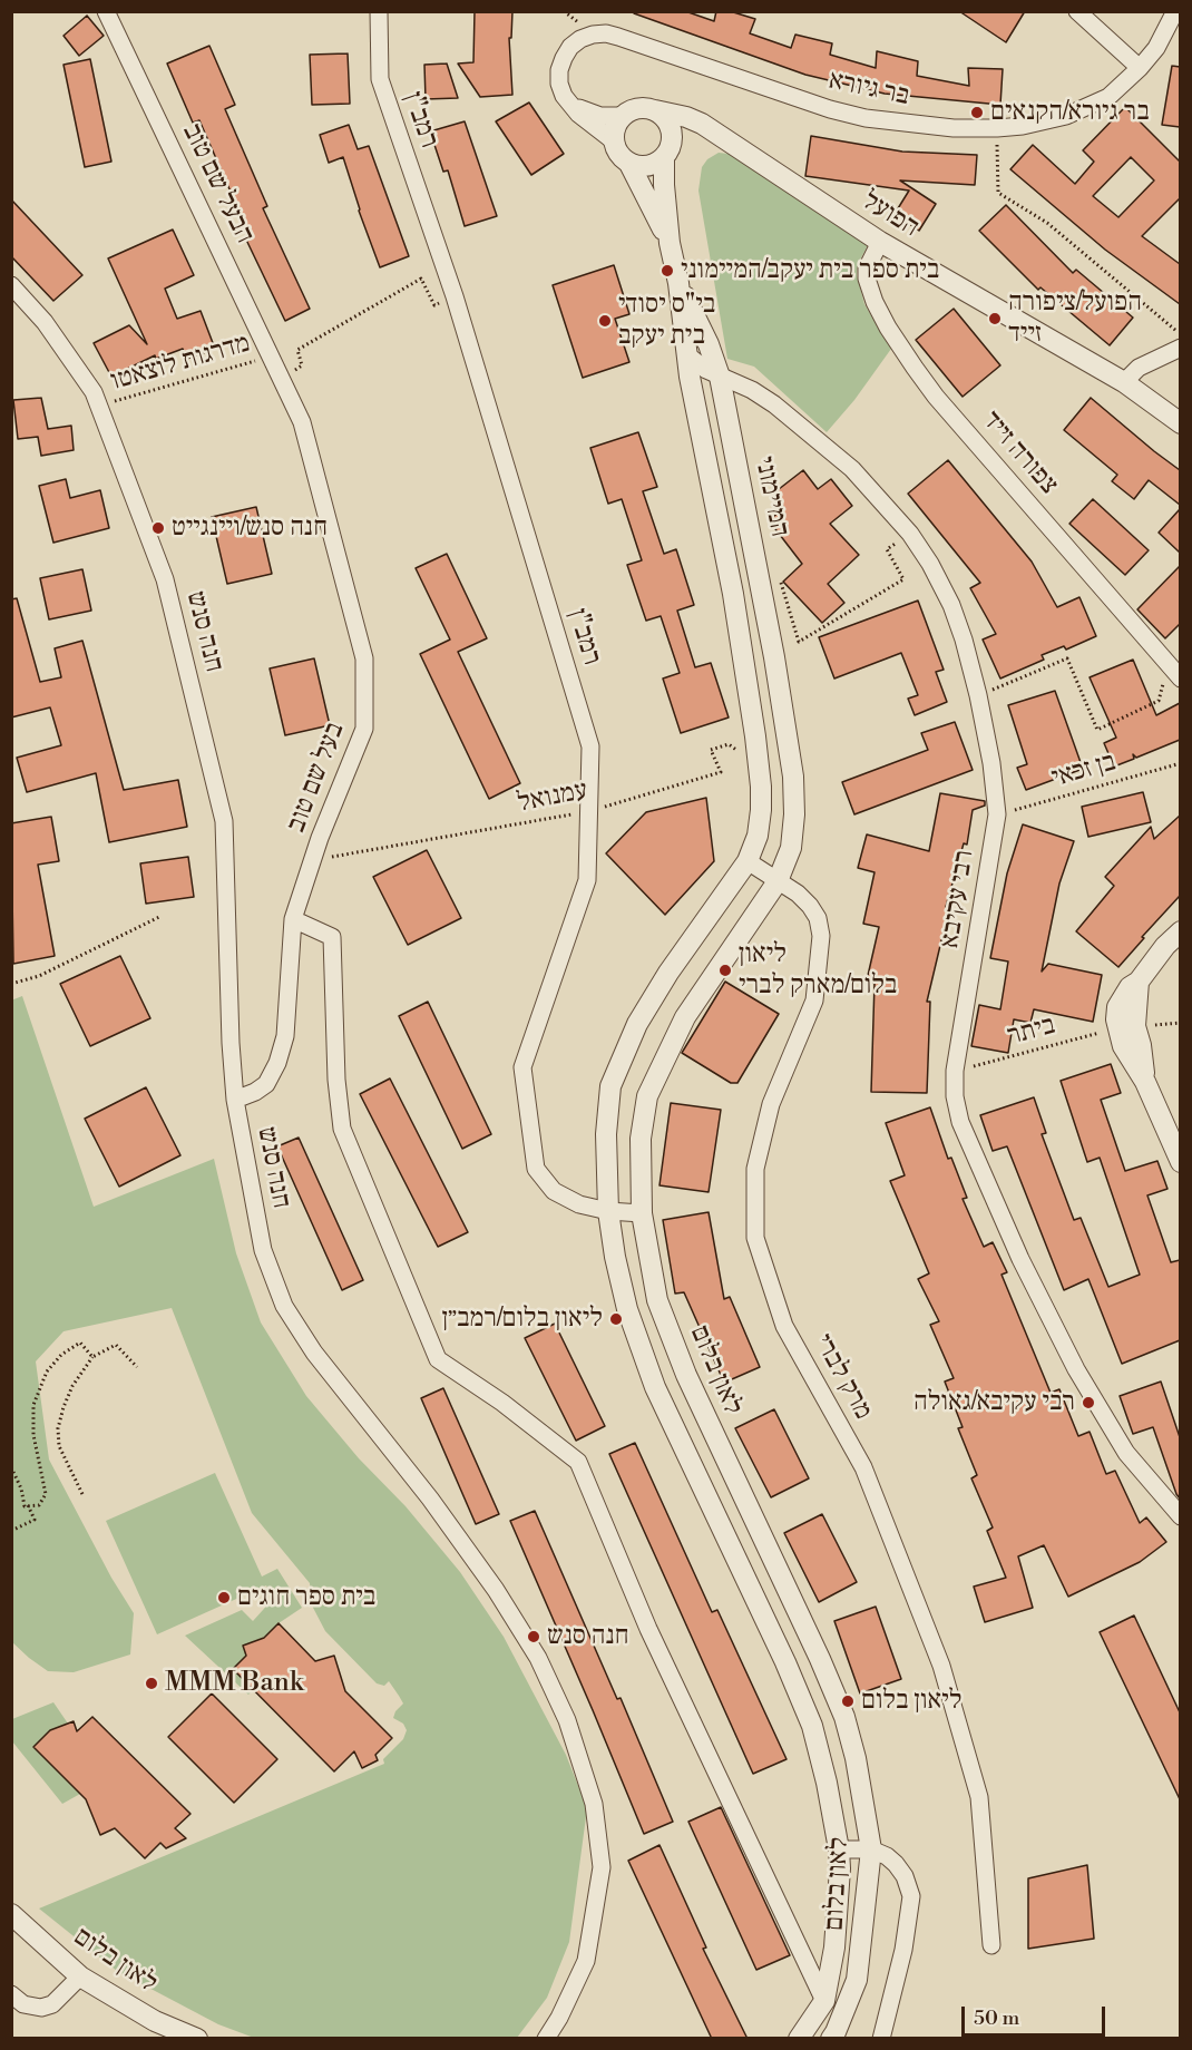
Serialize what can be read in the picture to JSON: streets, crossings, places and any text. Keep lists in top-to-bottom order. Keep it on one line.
{"streets":{"street":["בר גיורא","רמב\"ן","הבעל שם טוב","הפועל","צפורה זייד","המיימוני","חנה סנש","בעל שם טוב","רבי עקיבא","לאון בלום","מרק לברי"],"path":["מדרגות לוצאטו","בן זכאי","עמנואל","ביתר"]},"crossings":[["רמב\"ן","מדרגות לוצאטו"],["רמב\"ן","עמנואל"],["רמב\"ן","לאון בלום"],["הבעל שם טוב","מדרגות לוצאטו"],["הבעל שם טוב","בעל שם טוב"],["הפועל","צפורה זייד"],["הפועל","המיימוני"],["מדרגות לוצאטו","חנה סנש"],["מדרגות לוצאטו","בעל שם טוב"],["המיימוני","רבי עקיבא"],["המיימוני","לאון בלום"],["חנה סנש","בעל שם טוב"],["בן זכאי","רבי עקיבא"],["בעל שם טוב","עמנואל"],["בעל שם טוב","לאון בלום"],["עמנואל","לאון בלום"],["רבי עקיבא","ביתר"],["לאון בלום","מרק לברי"]],"places":["בר גיורא/הקנאים","בית ספר בית יעקב/המיימוני","הפועל/ציפורה זייד","בי\"ס יסודי בית יעקב","חנה סנש/ויינגייט","ליאון בלום/מארק לברי","ליאון בלום/רמב״ן","רבי עקיבא/גאולה","בית ספר חוגים","חנה סנש","MMM Bank","ליאון בלום"],"scale_bar":"50 m"}
